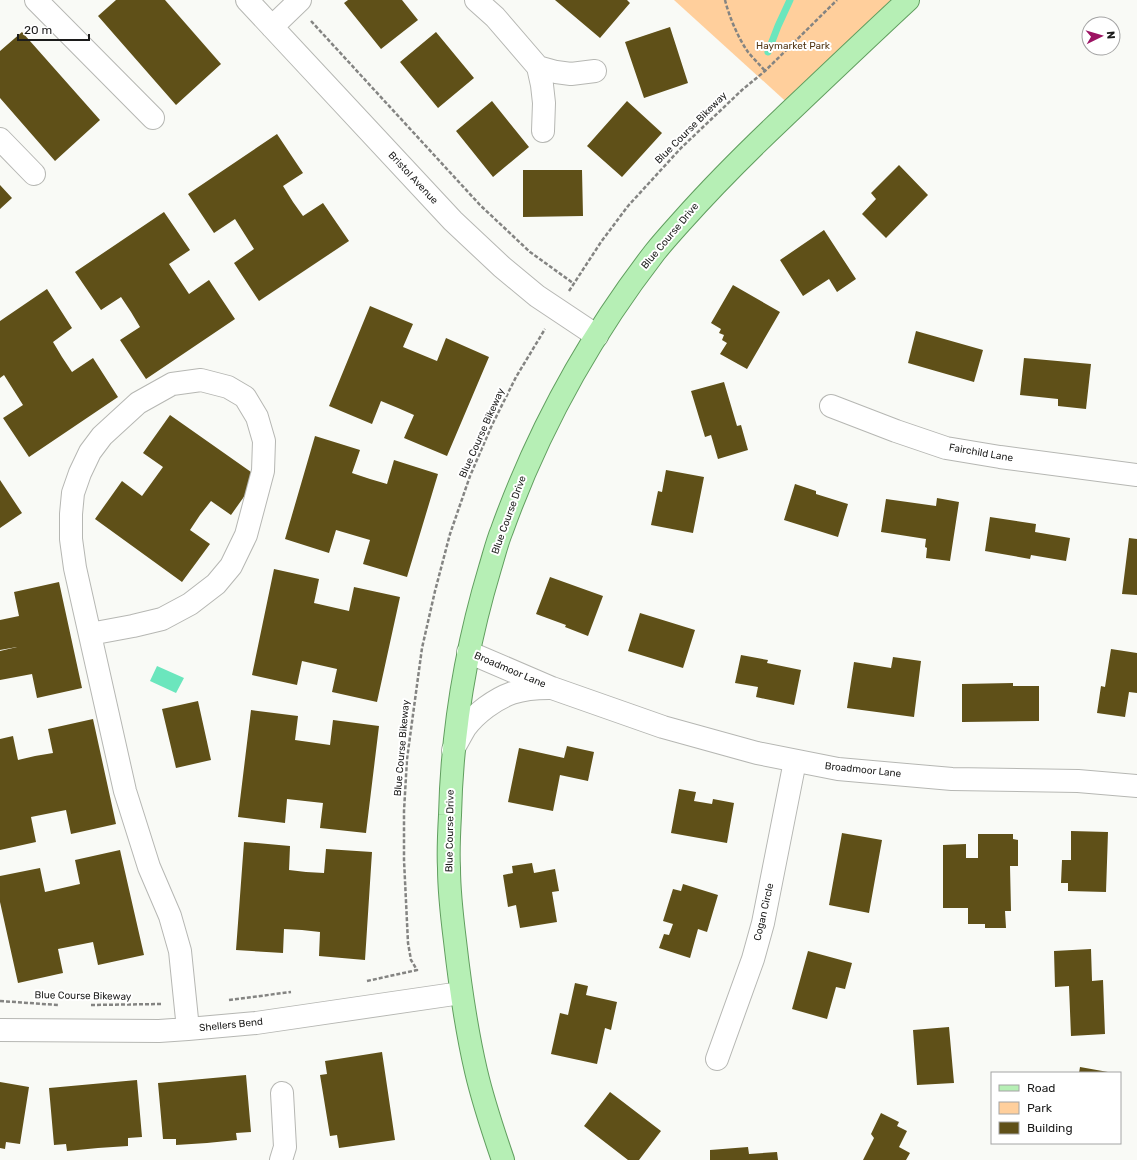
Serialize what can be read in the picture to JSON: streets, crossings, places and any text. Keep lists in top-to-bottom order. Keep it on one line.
{"streets":{"main road":["Blue Course Drive"],"street":["Bristol Avenue","Fairchild Lane","Broadmoor Lane","Cogan Circle","Shellers Bend"],"path":["Blue Course Bikeway"]},"crossings":[["Bristol Avenue","Blue Course Drive"],["Blue Course Drive","Broadmoor Lane"],["Blue Course Drive","Shellers Bend"],["Broadmoor Lane","Cogan Circle"]],"parks":["Haymarket Park"],"legend":["Road","Park","Building"],"scale_bar":"20 m","north":"right"}
